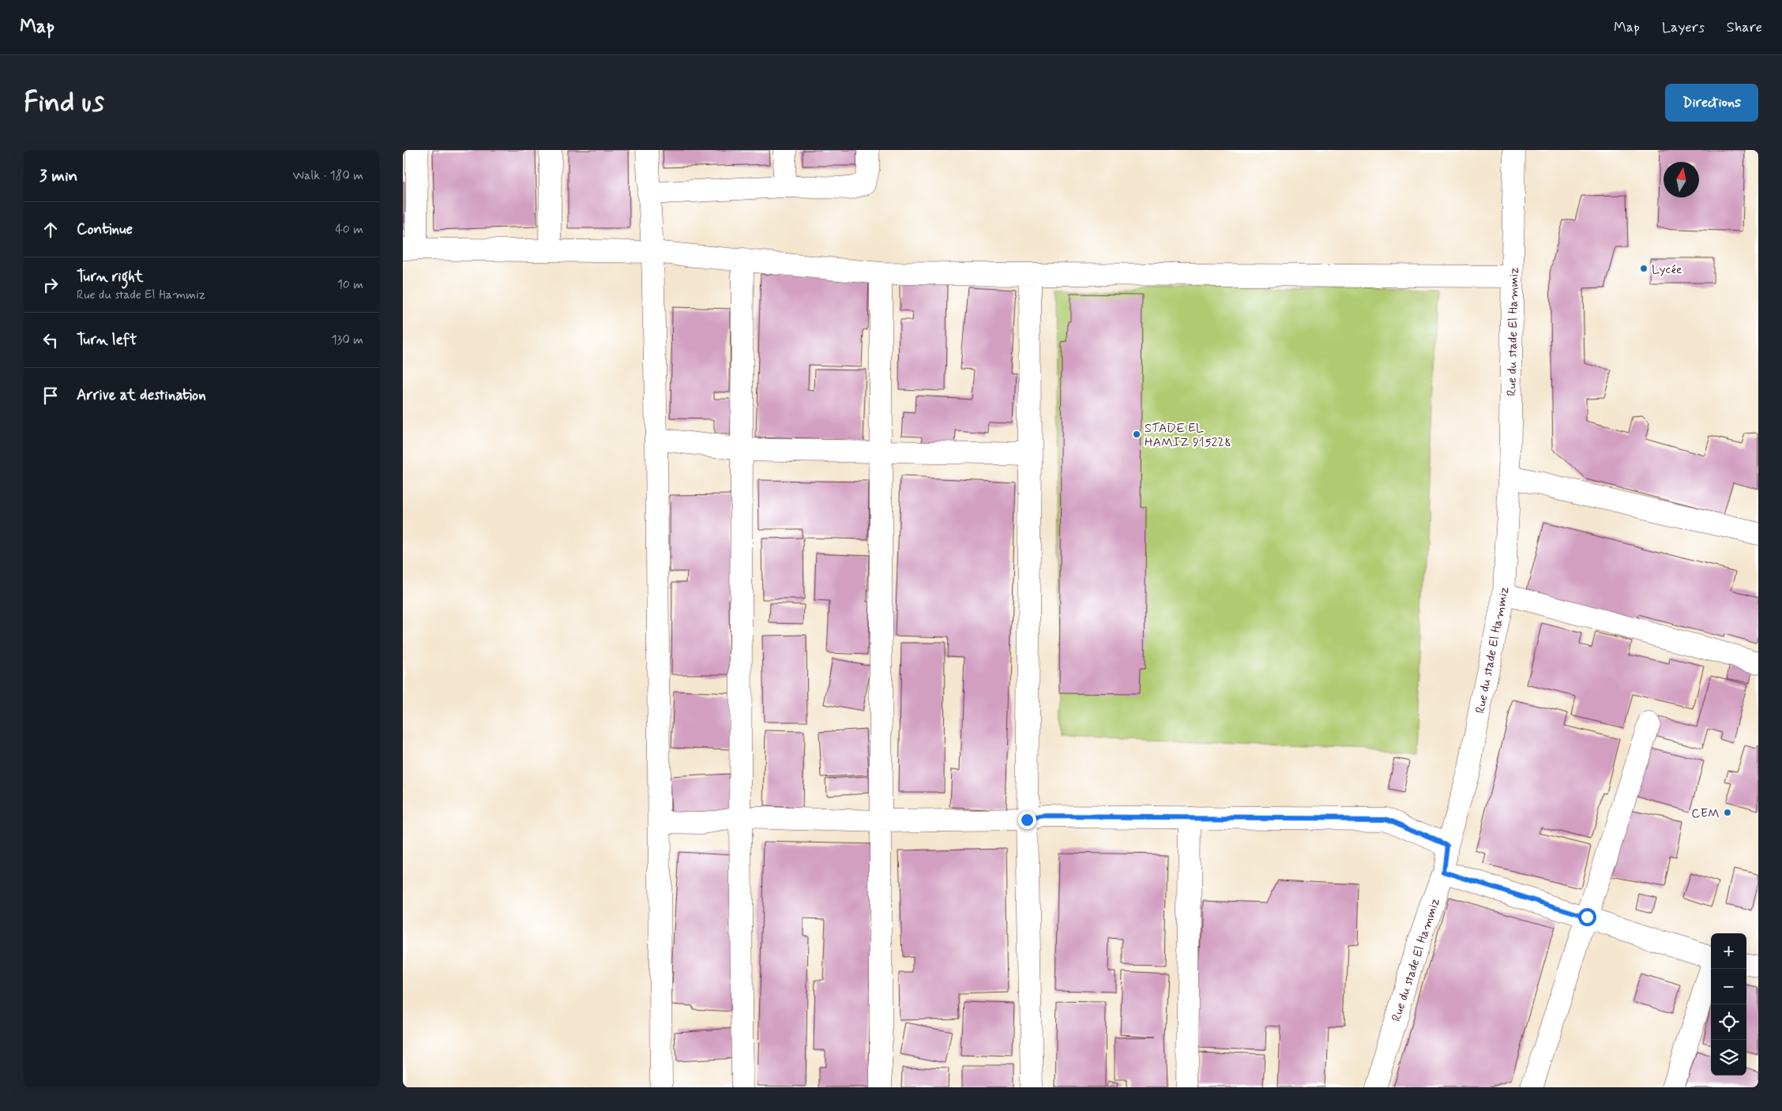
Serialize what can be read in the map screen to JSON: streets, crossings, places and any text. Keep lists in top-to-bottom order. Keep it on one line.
{"streets":{"street":["Rue du stade El Hammiz"]},"places":["Lycée","STADE EL HAMIZ 915228","CEM"],"north":"top","page":{"header":"Map","nav":["Map","Layers","Share"],"buttons":"Directions","title":"Find us","heading":["3 min","Walk · 180 m"],"list":[["Continue","40 m"],["Turn right","Rue du stade El Hammiz","10 m"],["Turn left","130 m"],"Arrive at destination"],"map_buttons":["+","−"]}}
